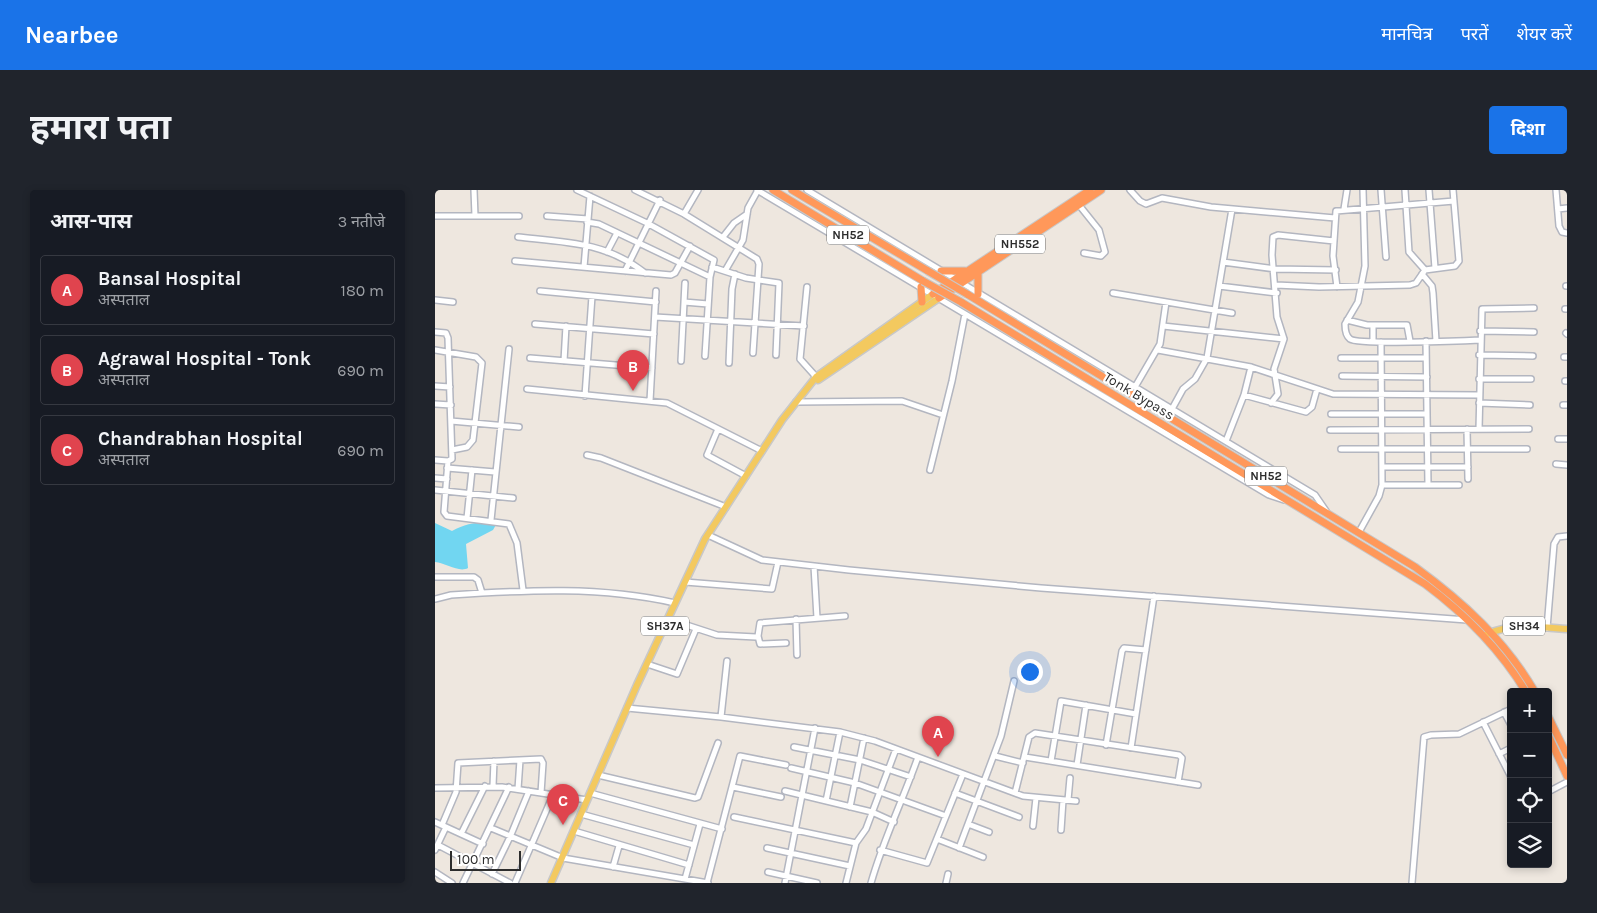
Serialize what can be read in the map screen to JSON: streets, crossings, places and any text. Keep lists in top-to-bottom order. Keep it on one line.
{"streets":{"highway":["NH52","NH552","Tonk Bypass"],"main road":["SH37A","SH34"]},"crossings":[["NH52","Tonk Bypass"],["NH52","SH34"],["NH552","SH37A"],["Tonk Bypass","SH34"]],"scale_bar":"100 m","page":{"header":"Nearbee","nav":["मानचित्र","परतें","शेयर करें"],"buttons":"दिशा","title":"हमारा पता","heading":["आस-पास","3 नतीजे"],"list":[{"mark":"A","name":"Bansal Hospital","note":"अस्पताल","value":"180 m"},{"mark":"B","name":"Agrawal Hospital - Tonk","note":"अस्पताल","value":"690 m"},{"mark":"C","name":"Chandrabhan Hospital","note":"अस्पताल","value":"690 m"}],"pins":["B","A","C"],"map_buttons":["+","−"],"scale":"100 m"}}
